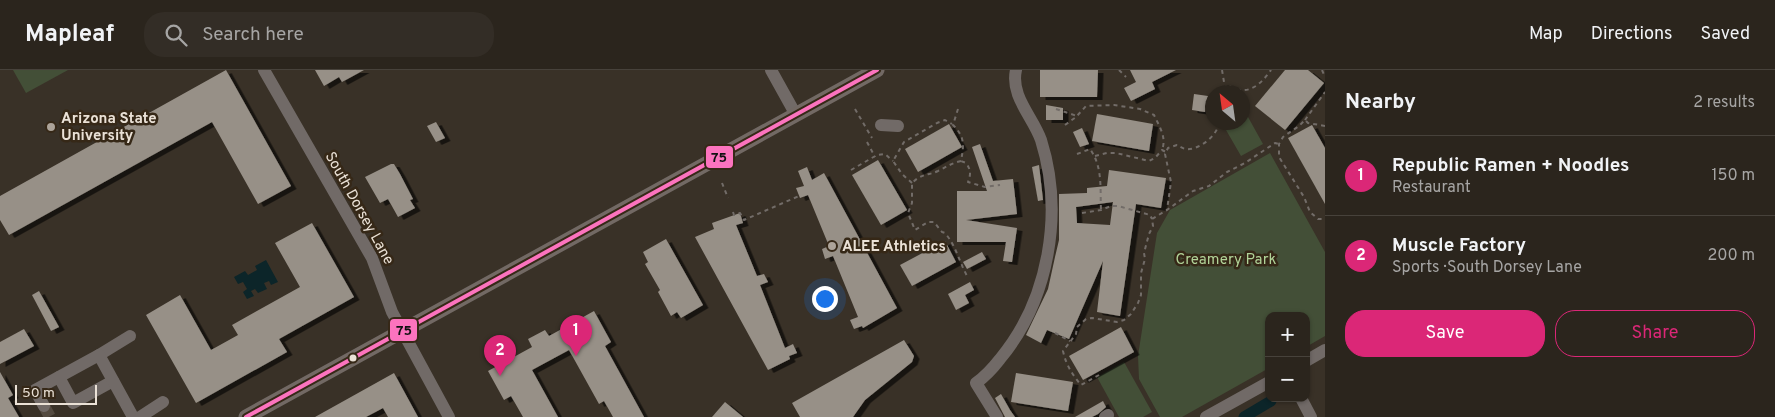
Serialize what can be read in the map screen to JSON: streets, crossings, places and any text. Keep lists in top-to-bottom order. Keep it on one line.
{"streets":{"street":["South Dorsey Lane"]},"parks":["Creamery Park"],"places":["Arizona State University","ALEE Athletics"],"lines":["transit line 75"],"scale_bar":"50 m","north":"top left","page":{"header":"Mapleaf","search":"Search here","nav":["Map","Directions","Saved"],"heading":["Nearby","2 results"],"list":[{"mark":"1","name":"Republic Ramen + Noodles","note":"Restaurant","value":"150 m"},{"mark":"2","name":"Muscle Factory","note":"Sports · South Dorsey Lane","value":"200 m"}],"buttons":["Save","Share"],"map_buttons":["+","−"],"pins":["1","2"],"scale":"50 m"}}
